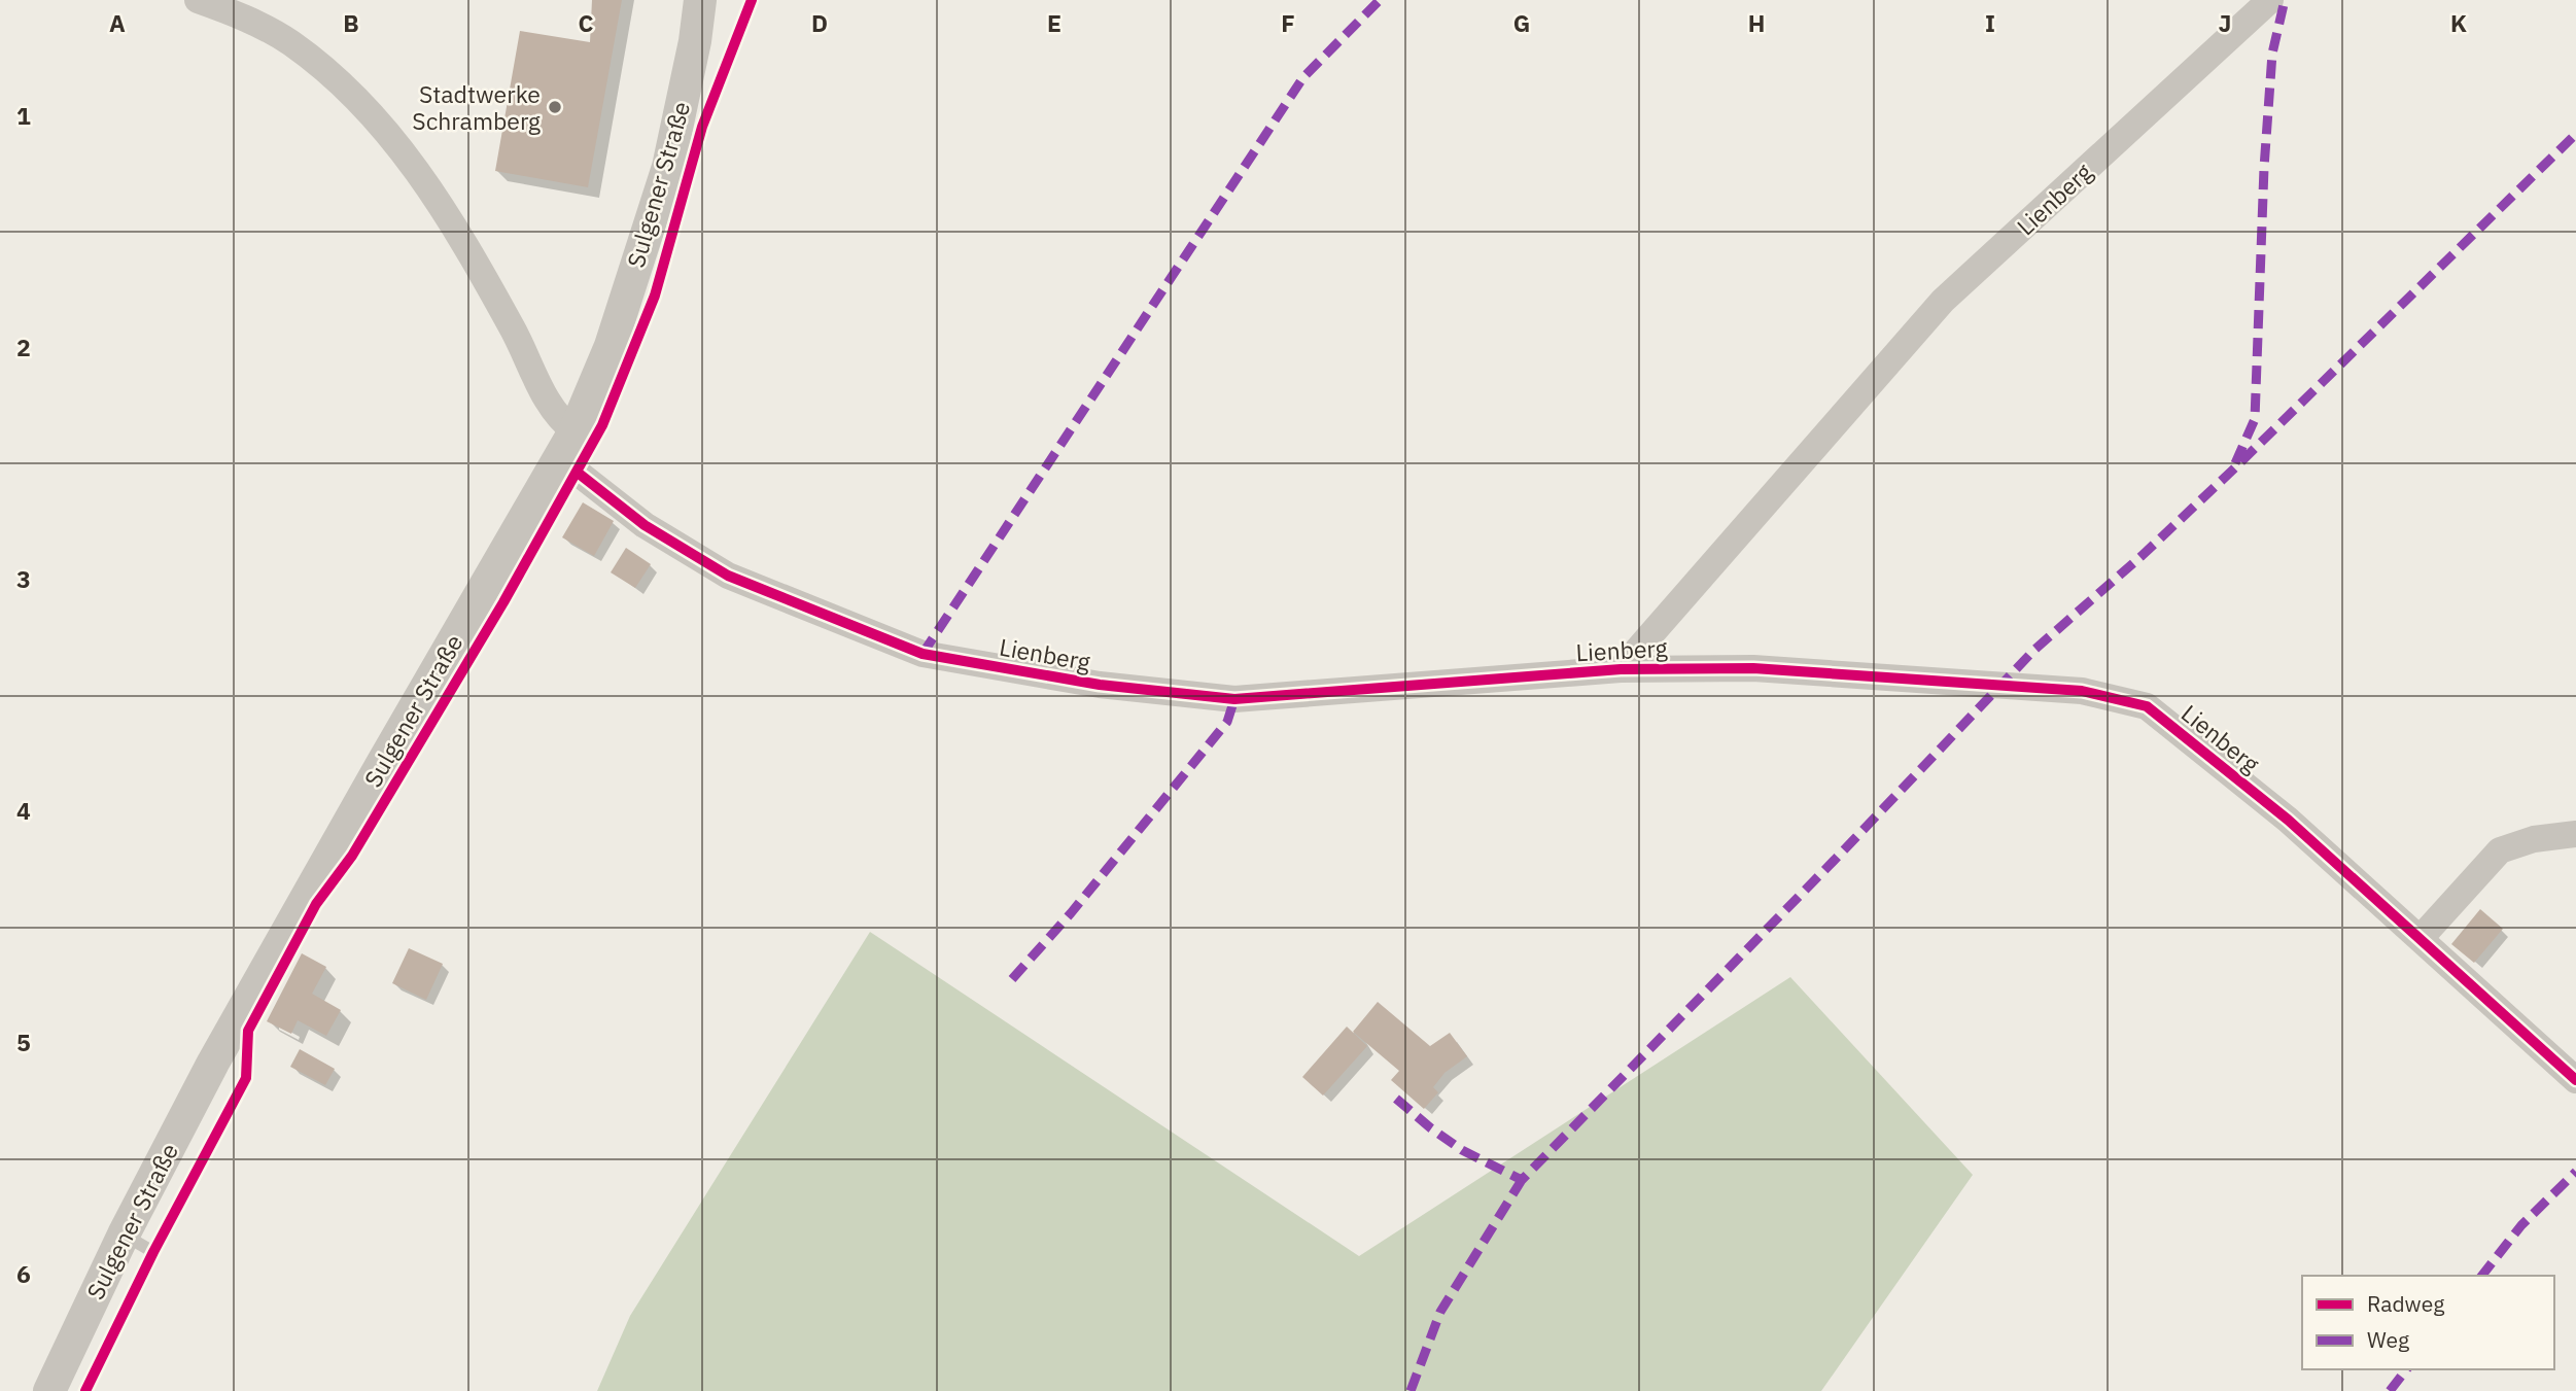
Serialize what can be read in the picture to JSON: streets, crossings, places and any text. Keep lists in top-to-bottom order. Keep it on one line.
{"streets":{"street":["Sulgener Straße","Lienberg"]},"crossings":[["Sulgener Straße","Lienberg"]],"places":["Stadtwerke Schramberg"],"legend":["Radweg","Weg"],"grid":{"columns":["A","B","C","D","E","F","G","H","I","J","K"],"rows":["1","2","3","4","5","6"]}}
